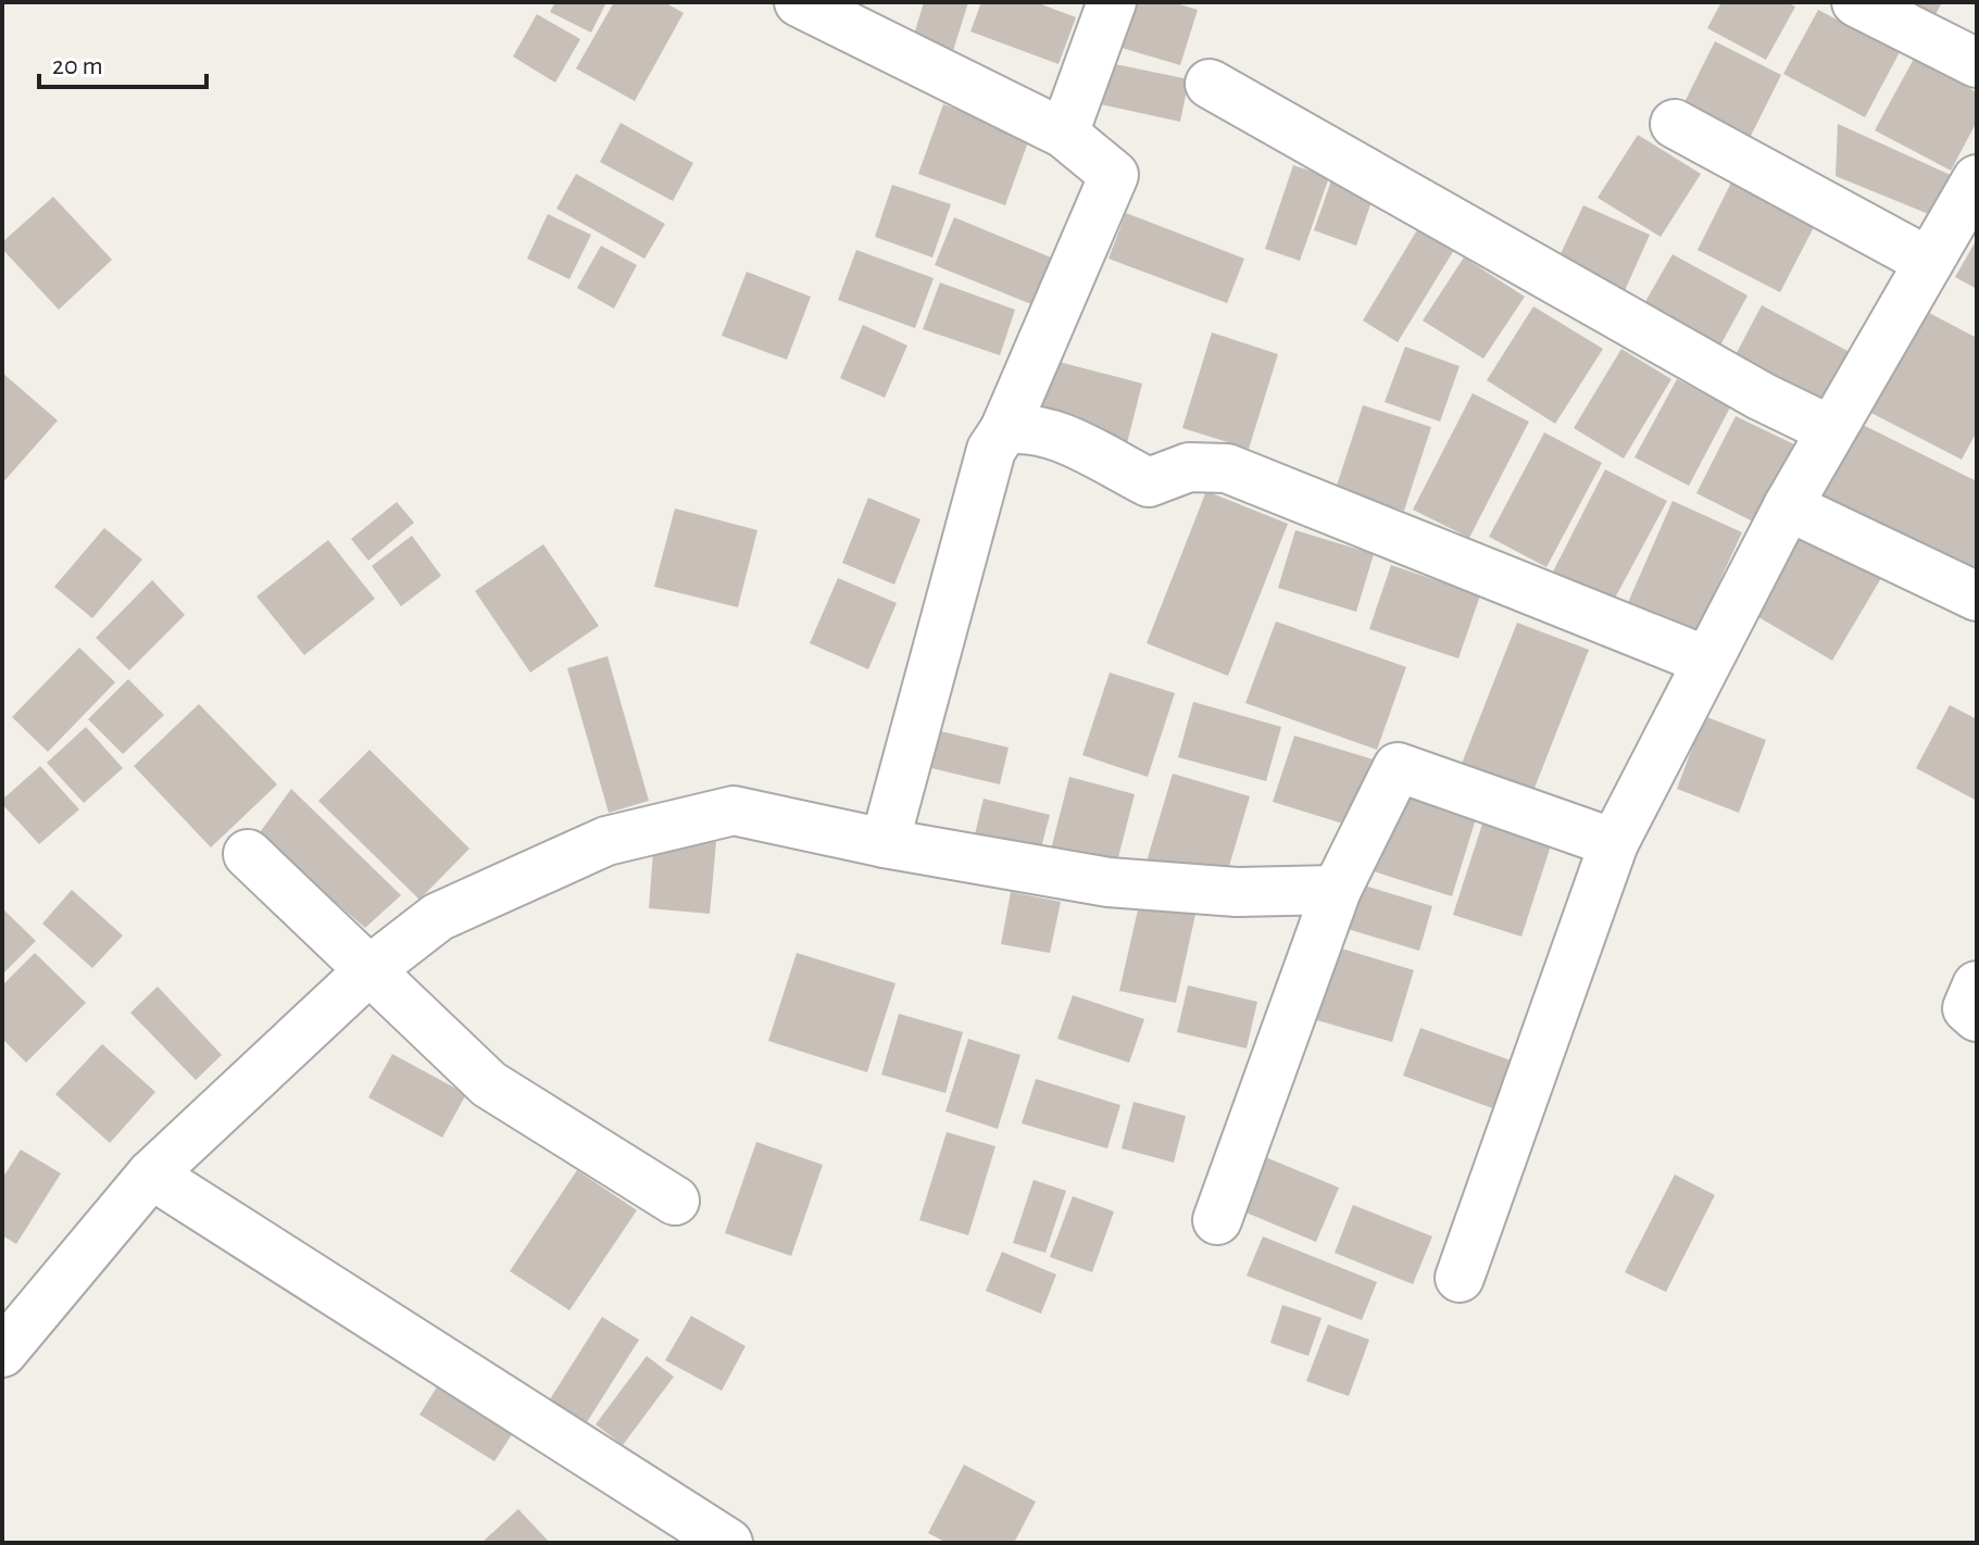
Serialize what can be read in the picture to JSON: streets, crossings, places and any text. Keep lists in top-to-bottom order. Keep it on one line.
{"scale_bar":"20 m"}
